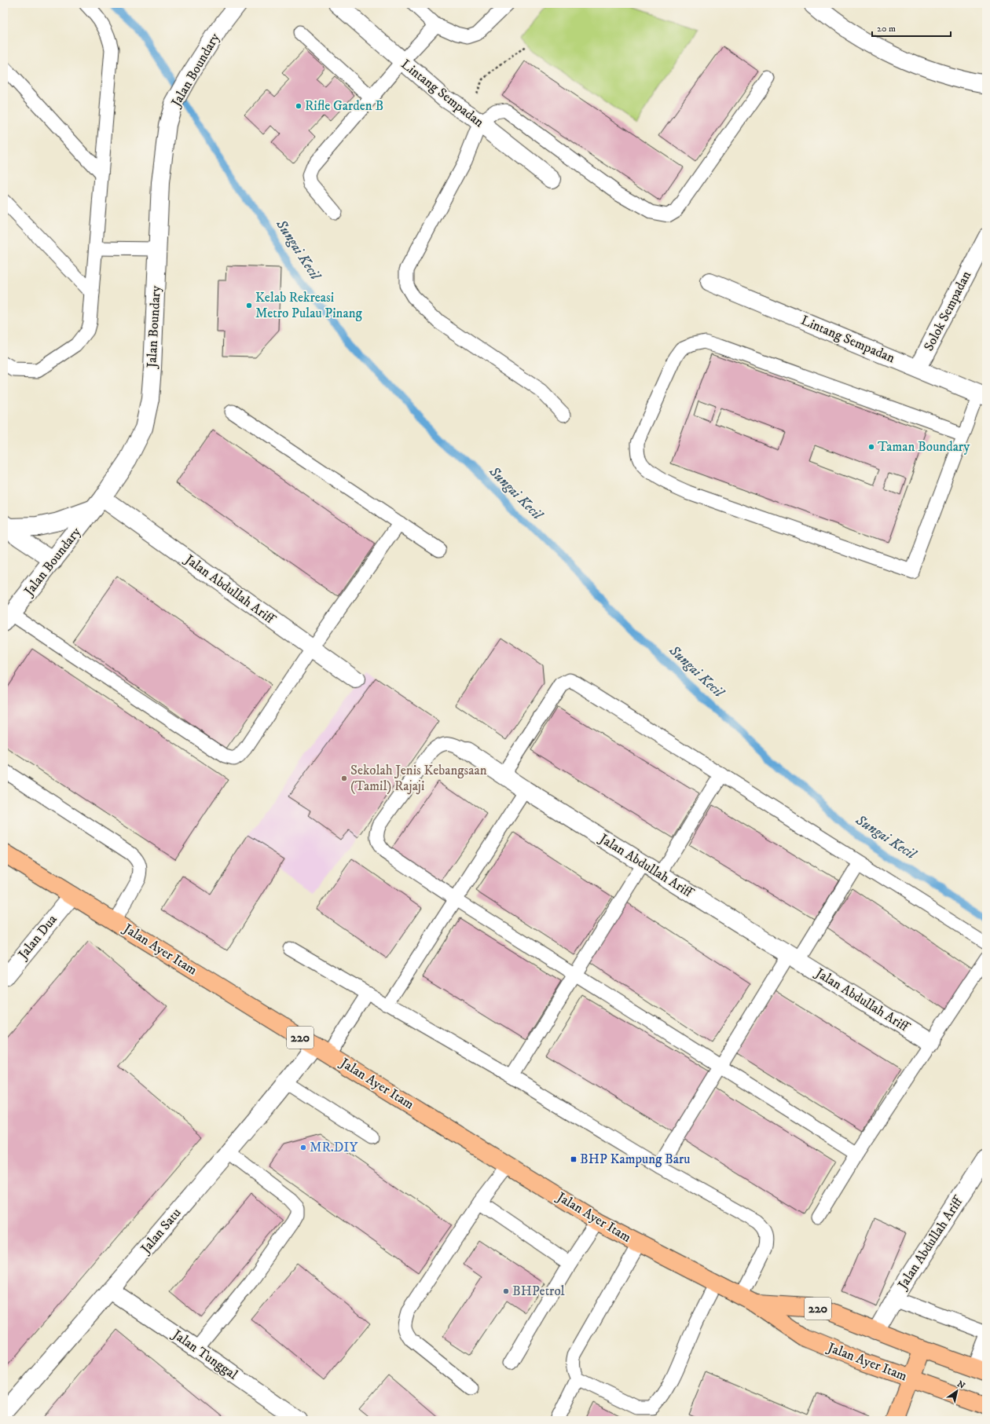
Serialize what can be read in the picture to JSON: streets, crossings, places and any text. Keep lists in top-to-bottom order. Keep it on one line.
{"streets":{"main road":["Jalan Ayer Itam","220"],"street":["Jalan Boundary","Lintang Sempadan","Solok Sempadan","Jalan Abdullah Ariff","Jalan Dua","Jalan Satu","Jalan Tunggal"]},"crossings":[["Jalan Boundary","Jalan Abdullah Ariff"],["Lintang Sempadan","Solok Sempadan"],["Jalan Abdullah Ariff","Jalan Ayer Itam"],["Jalan Dua","Jalan Ayer Itam"],["Jalan Ayer Itam","Jalan Satu"],["Jalan Satu","Jalan Tunggal"]],"water":["Sungai Kecil"],"places":{"other":["Rifle Garden B","Kelab Rekreasi Metro Pulau Pinang","Taman Boundary","Sekolah Jenis Kebangsaan (Tamil) Rajaji","MR.DIY","BHPetrol"],"transit":["BHP Kampung Baru"]},"scale_bar":"20 m","north":"top right"}
